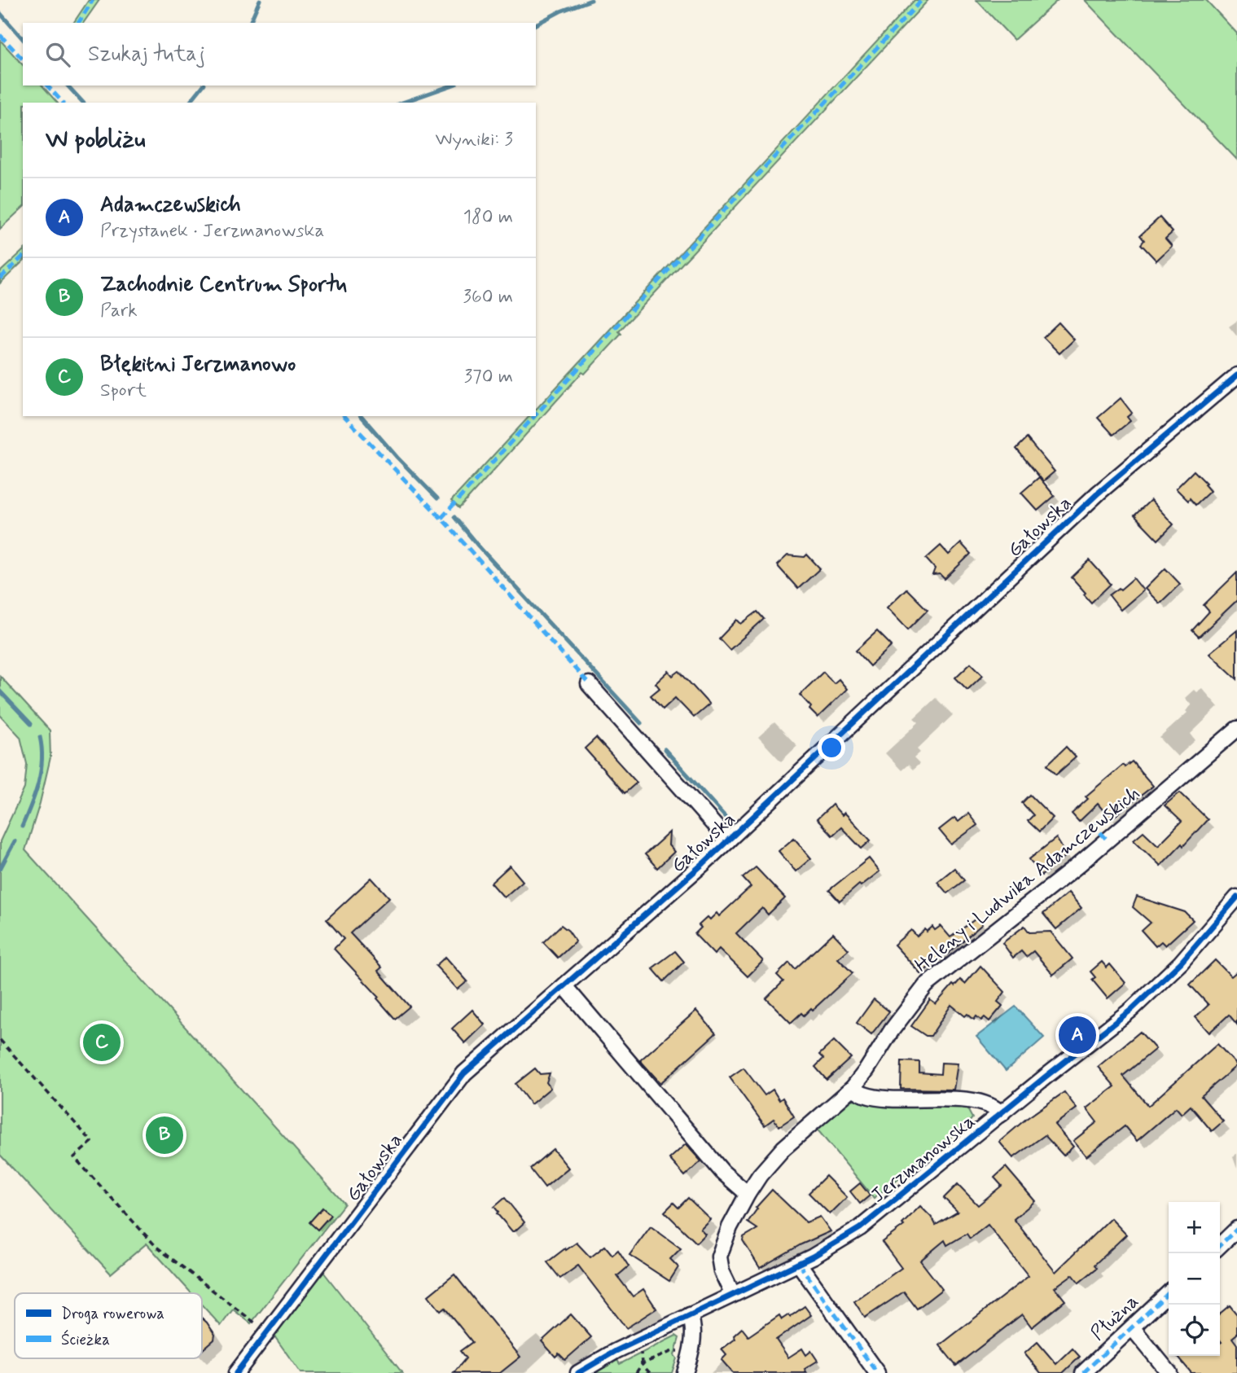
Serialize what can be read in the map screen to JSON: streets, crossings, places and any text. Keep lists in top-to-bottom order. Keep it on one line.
{"streets":{"street":["Gałowska","Heleny i Ludwika Adamczewskich","Jerzmanowska","Płużna"]},"crossings":[["Heleny i Ludwika Adamczewskich","Jerzmanowska"]],"legend":["Droga rowerowa","Ścieżka"],"page":{"search":"Szukaj tutaj","heading":["W pobliżu","Wyniki: 3"],"list":[{"mark":"A","name":"Adamczewskich","note":"Przystanek · Jerzmanowska","value":"180 m"},{"mark":"B","name":"Zachodnie Centrum Sportu","note":"Park","value":"360 m"},{"mark":"C","name":"Błękitni Jerzmanowo","note":"Sport","value":"370 m"}],"pins":["A","C","B"],"map_buttons":["+","−"]}}
